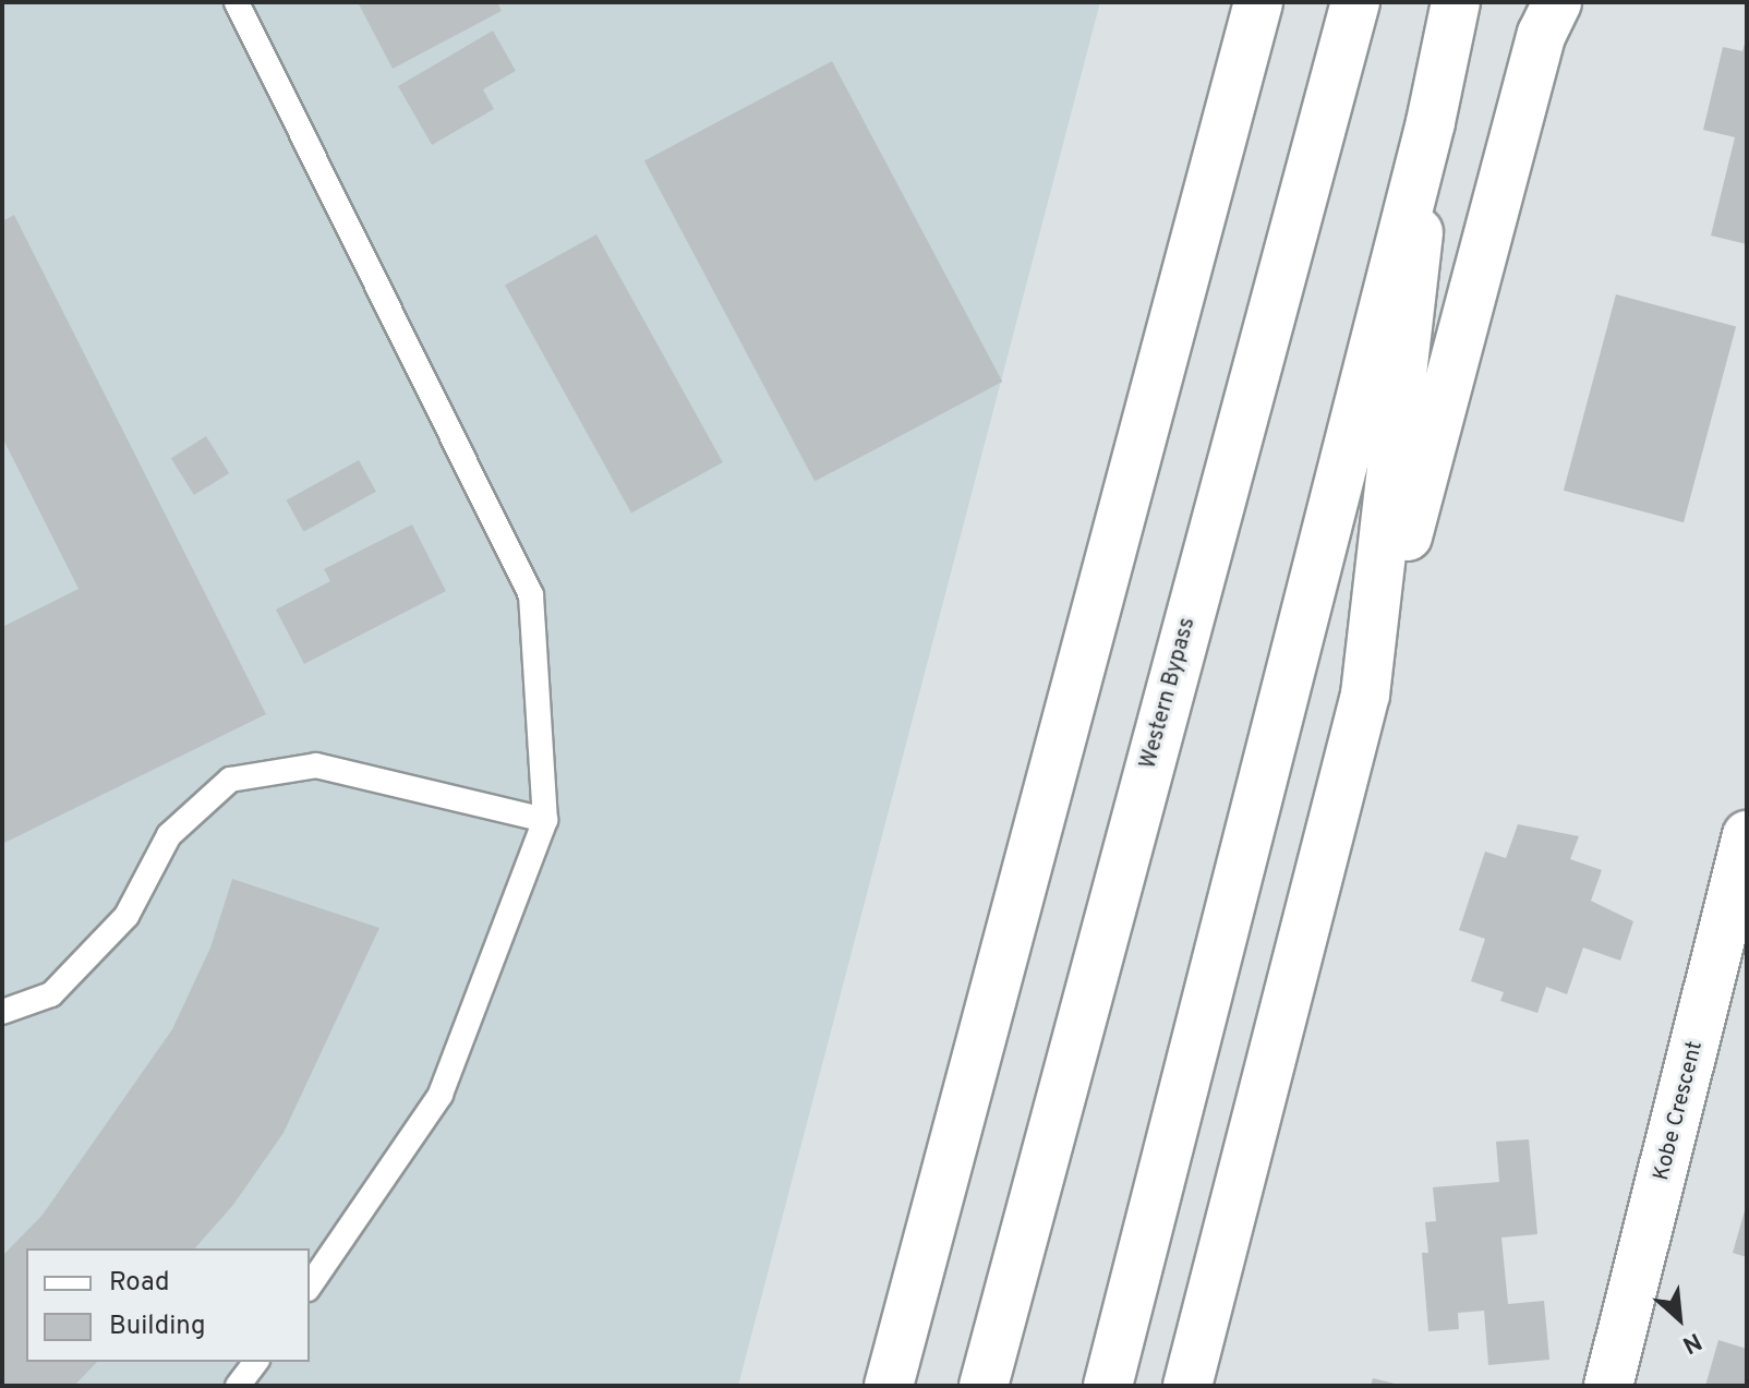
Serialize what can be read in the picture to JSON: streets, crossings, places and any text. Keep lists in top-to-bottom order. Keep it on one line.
{"streets":{"main road":["Western Bypass","Kobe Crescent"]},"legend":["Road","Building"],"north":"bottom right"}
